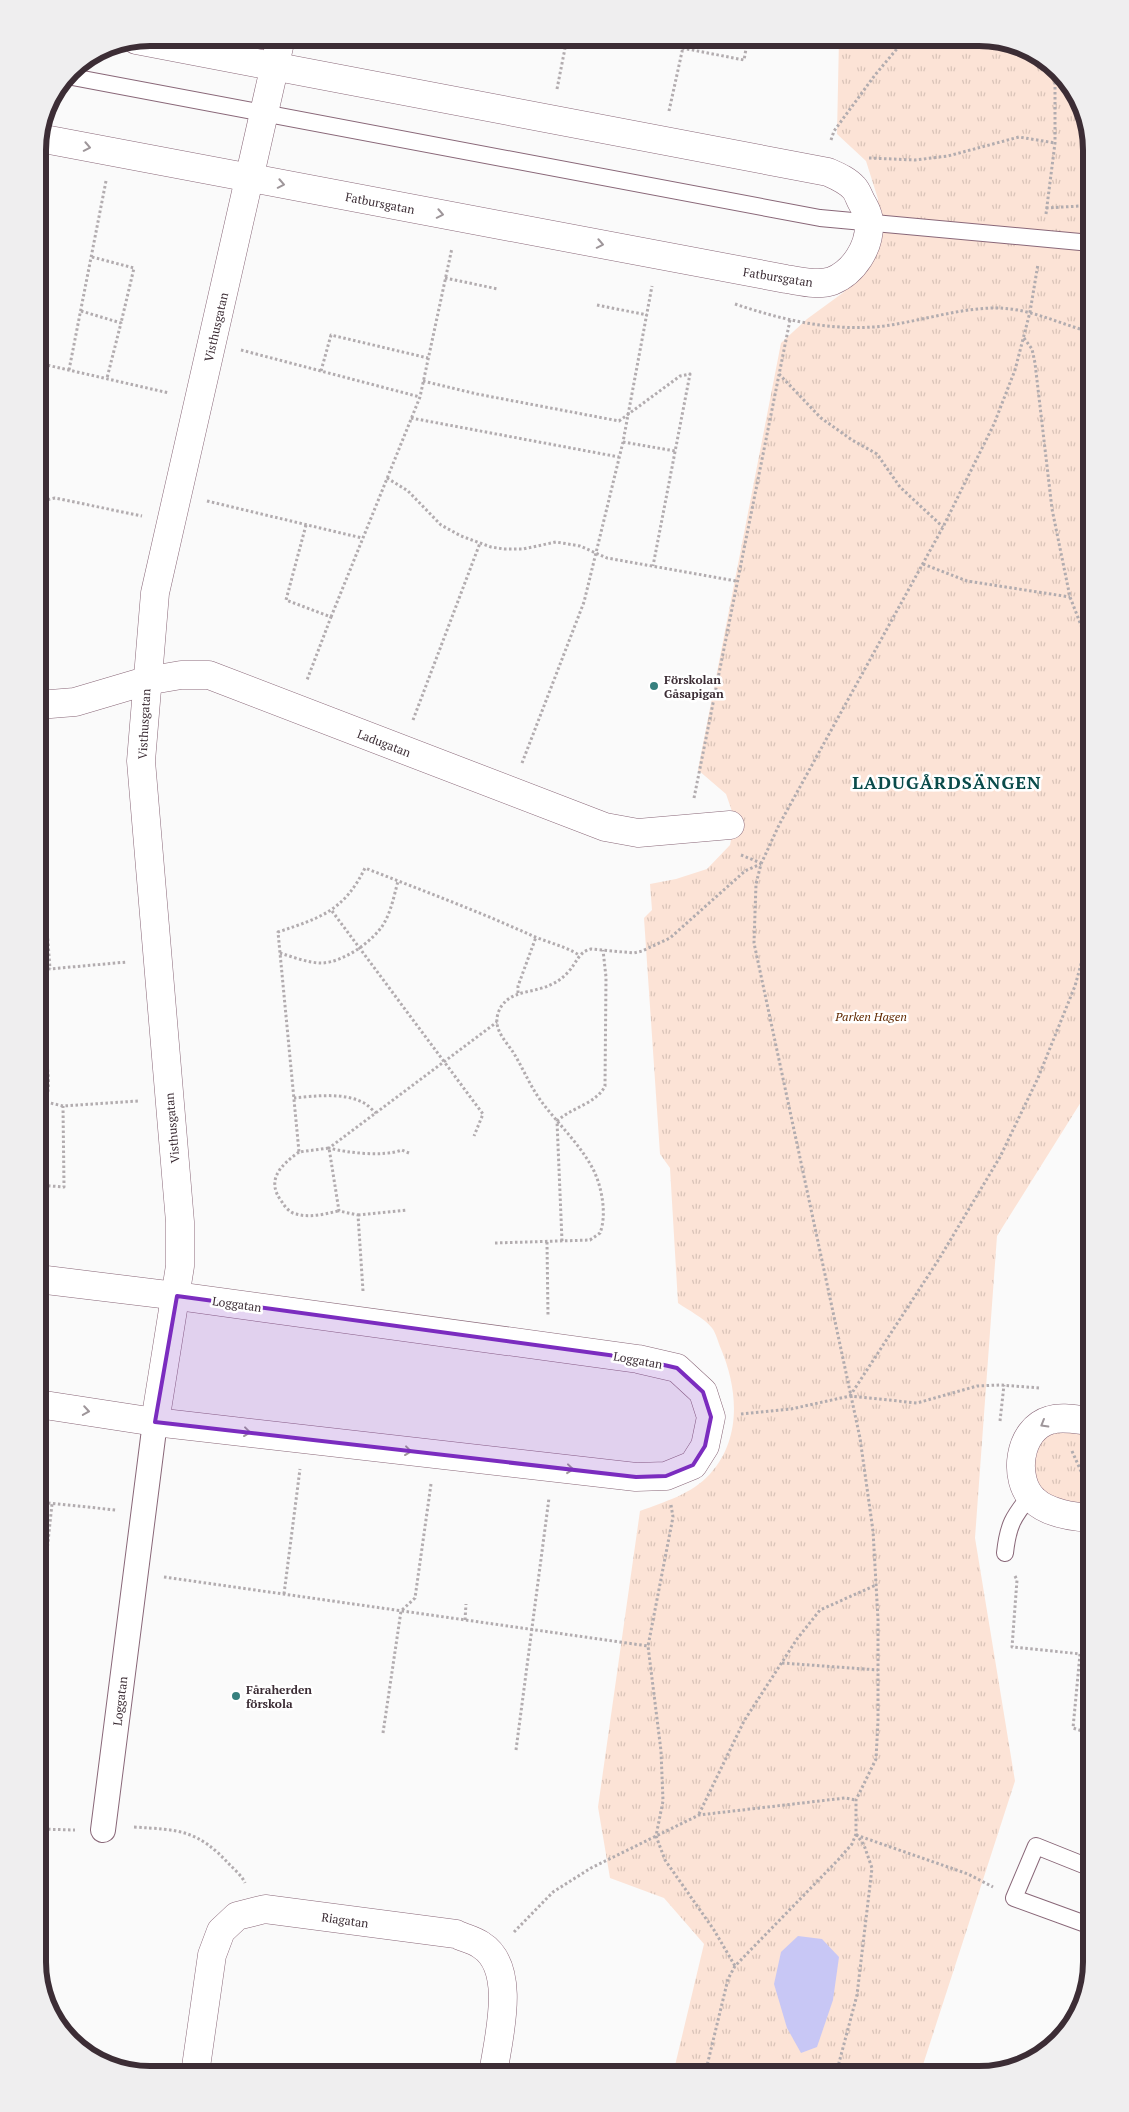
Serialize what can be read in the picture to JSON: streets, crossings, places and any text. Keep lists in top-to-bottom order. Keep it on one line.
{"streets":{"street":["Fatbursgatan","Visthusgatan","Ladugatan","Loggatan","Riagatan"]},"crossings":[["Fatbursgatan","Visthusgatan"],["Visthusgatan","Ladugatan"],["Visthusgatan","Loggatan"]],"districts":["LADUGÅRDSÄNGEN"],"parks":["Parken Hagen"],"places":["Förskolan Gåsapigan","Fåraherden förskola"]}
